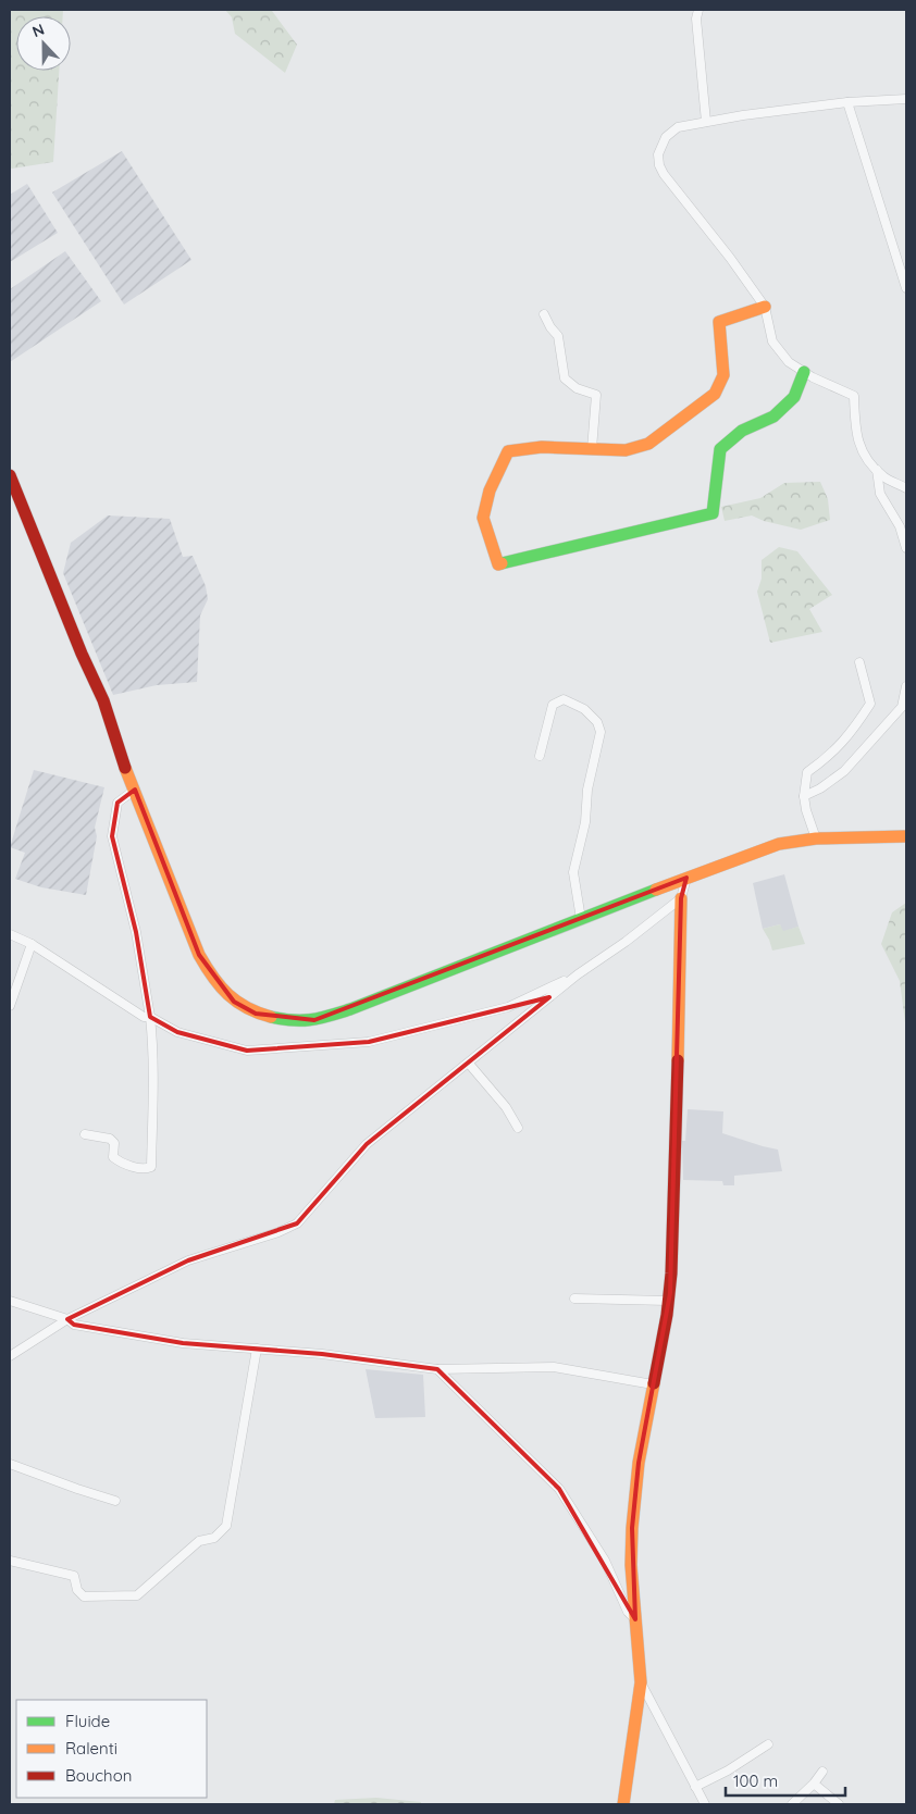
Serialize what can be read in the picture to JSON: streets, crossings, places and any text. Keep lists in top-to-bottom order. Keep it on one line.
{"legend":["Fluide","Ralenti","Bouchon"],"scale_bar":"100 m","north":"top"}
